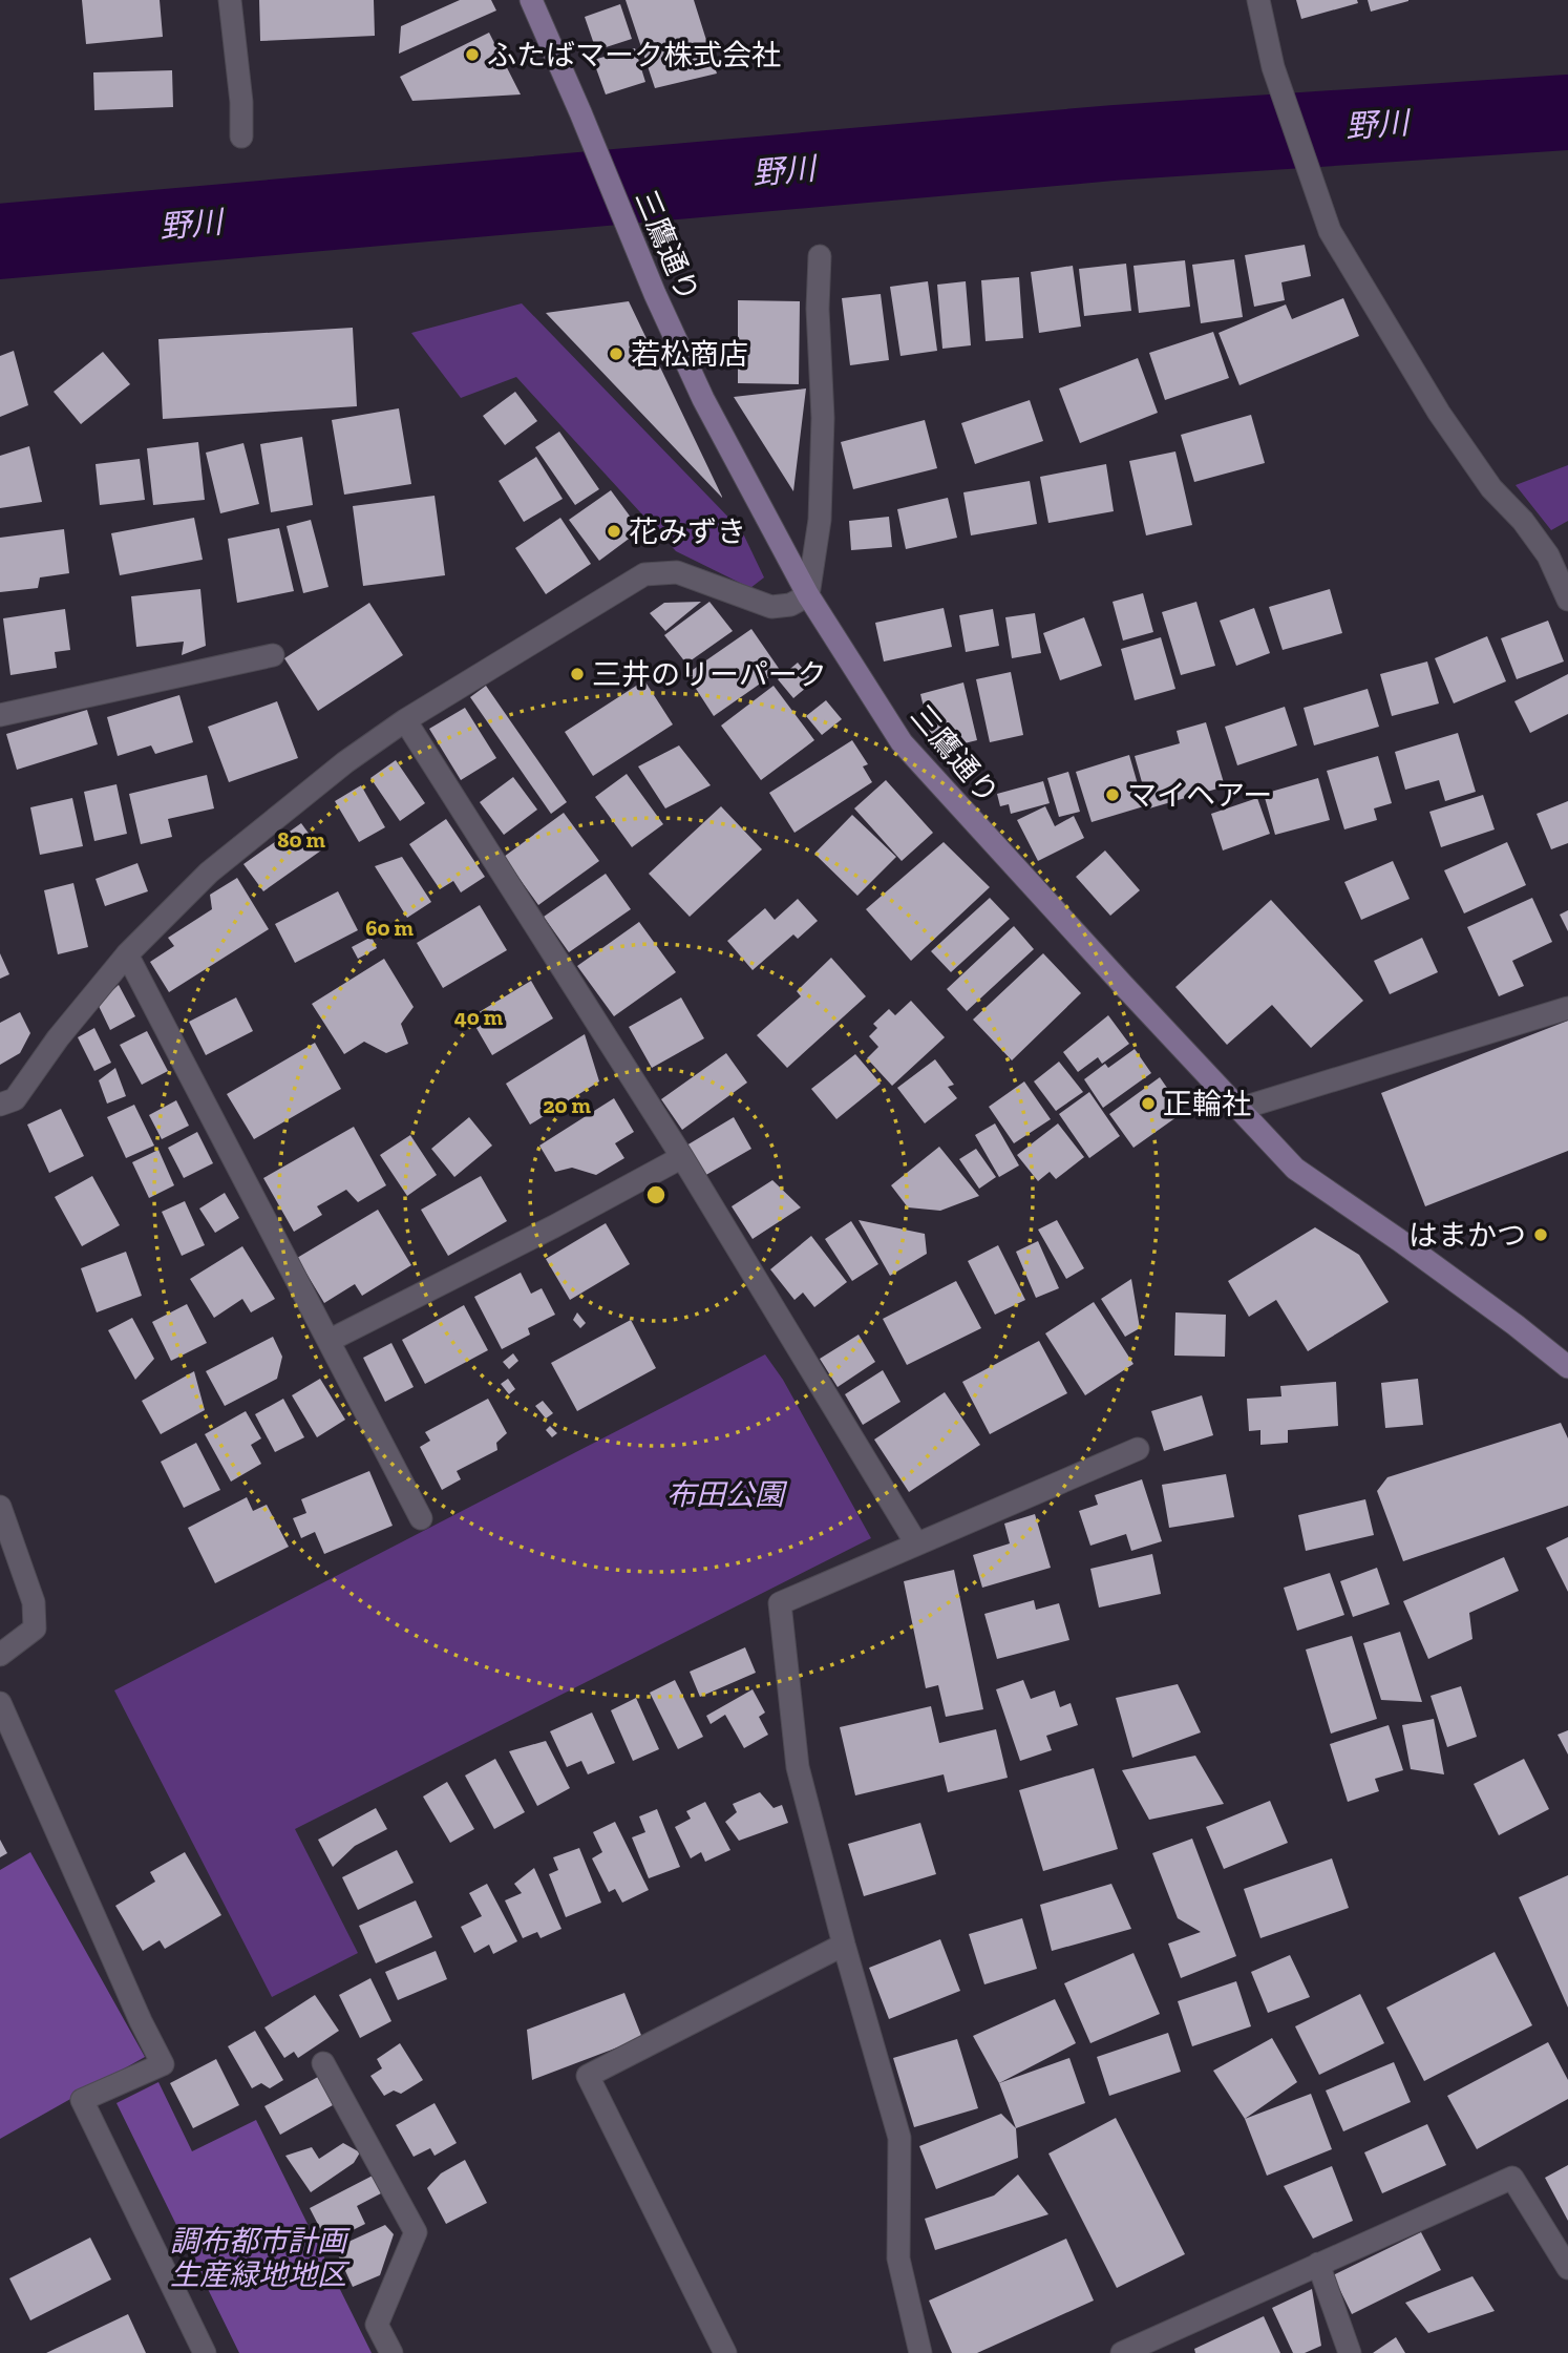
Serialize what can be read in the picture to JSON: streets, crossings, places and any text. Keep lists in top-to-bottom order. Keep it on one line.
{"streets":{"main road":["三鷹通り"]},"water":["野川"],"parks":["布田公園","調布都市計画 生産緑地地区"],"places":["ふたばマーク株式会社","若松商店","花みずき","三井のリーパーク","マイヘアー","正輪社","はまかつ"],"rings":["80 m","60 m","40 m","20 m"]}
